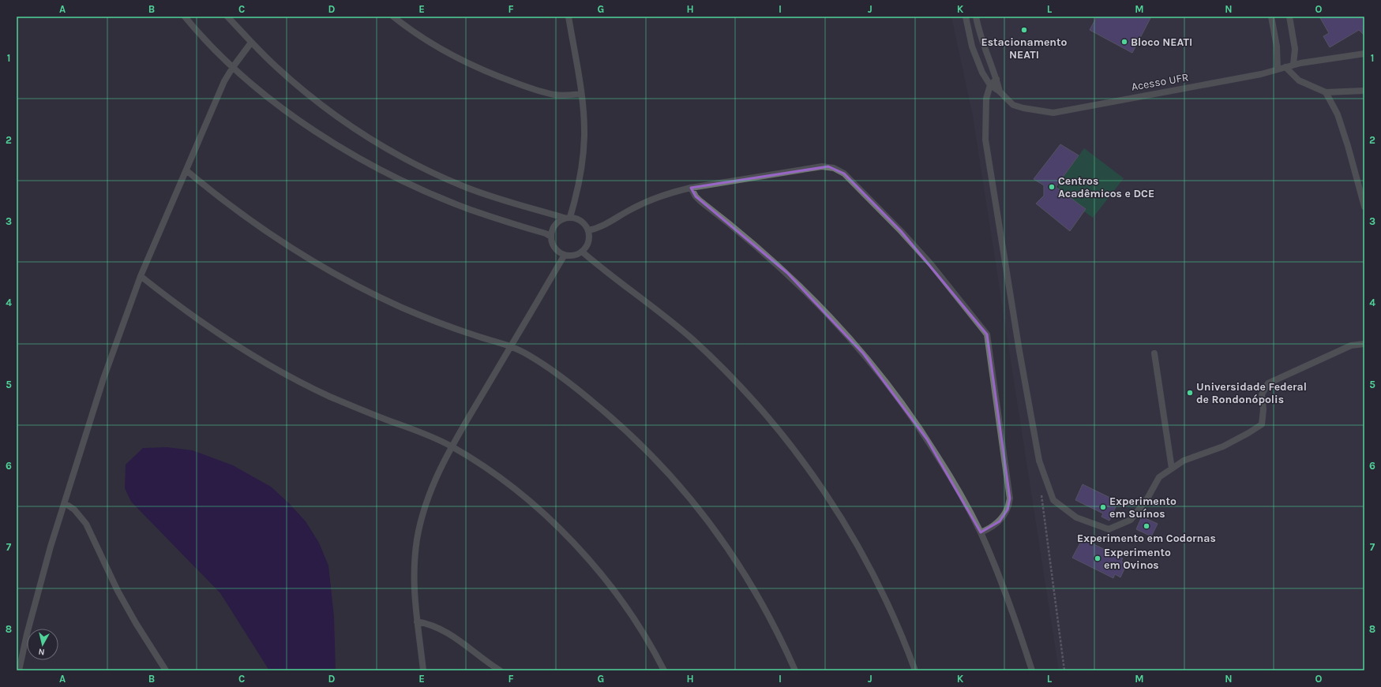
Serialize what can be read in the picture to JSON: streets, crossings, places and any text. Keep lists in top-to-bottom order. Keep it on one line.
{"streets":{"street":["Acesso UFR"]},"places":["Estacionamento NEATI","Bloco NEATI","Centros Acadêmicos e DCE","Universidade Federal de Rondonópolis","Experimento em Suínos","Experimento em Codornas","Experimento em Ovinos"],"north":"bottom","grid":{"columns":["A","B","C","D","E","F","G","H","I","J","K","L","M","N","O"],"rows":["1","2","3","4","5","6","7","8"]}}
